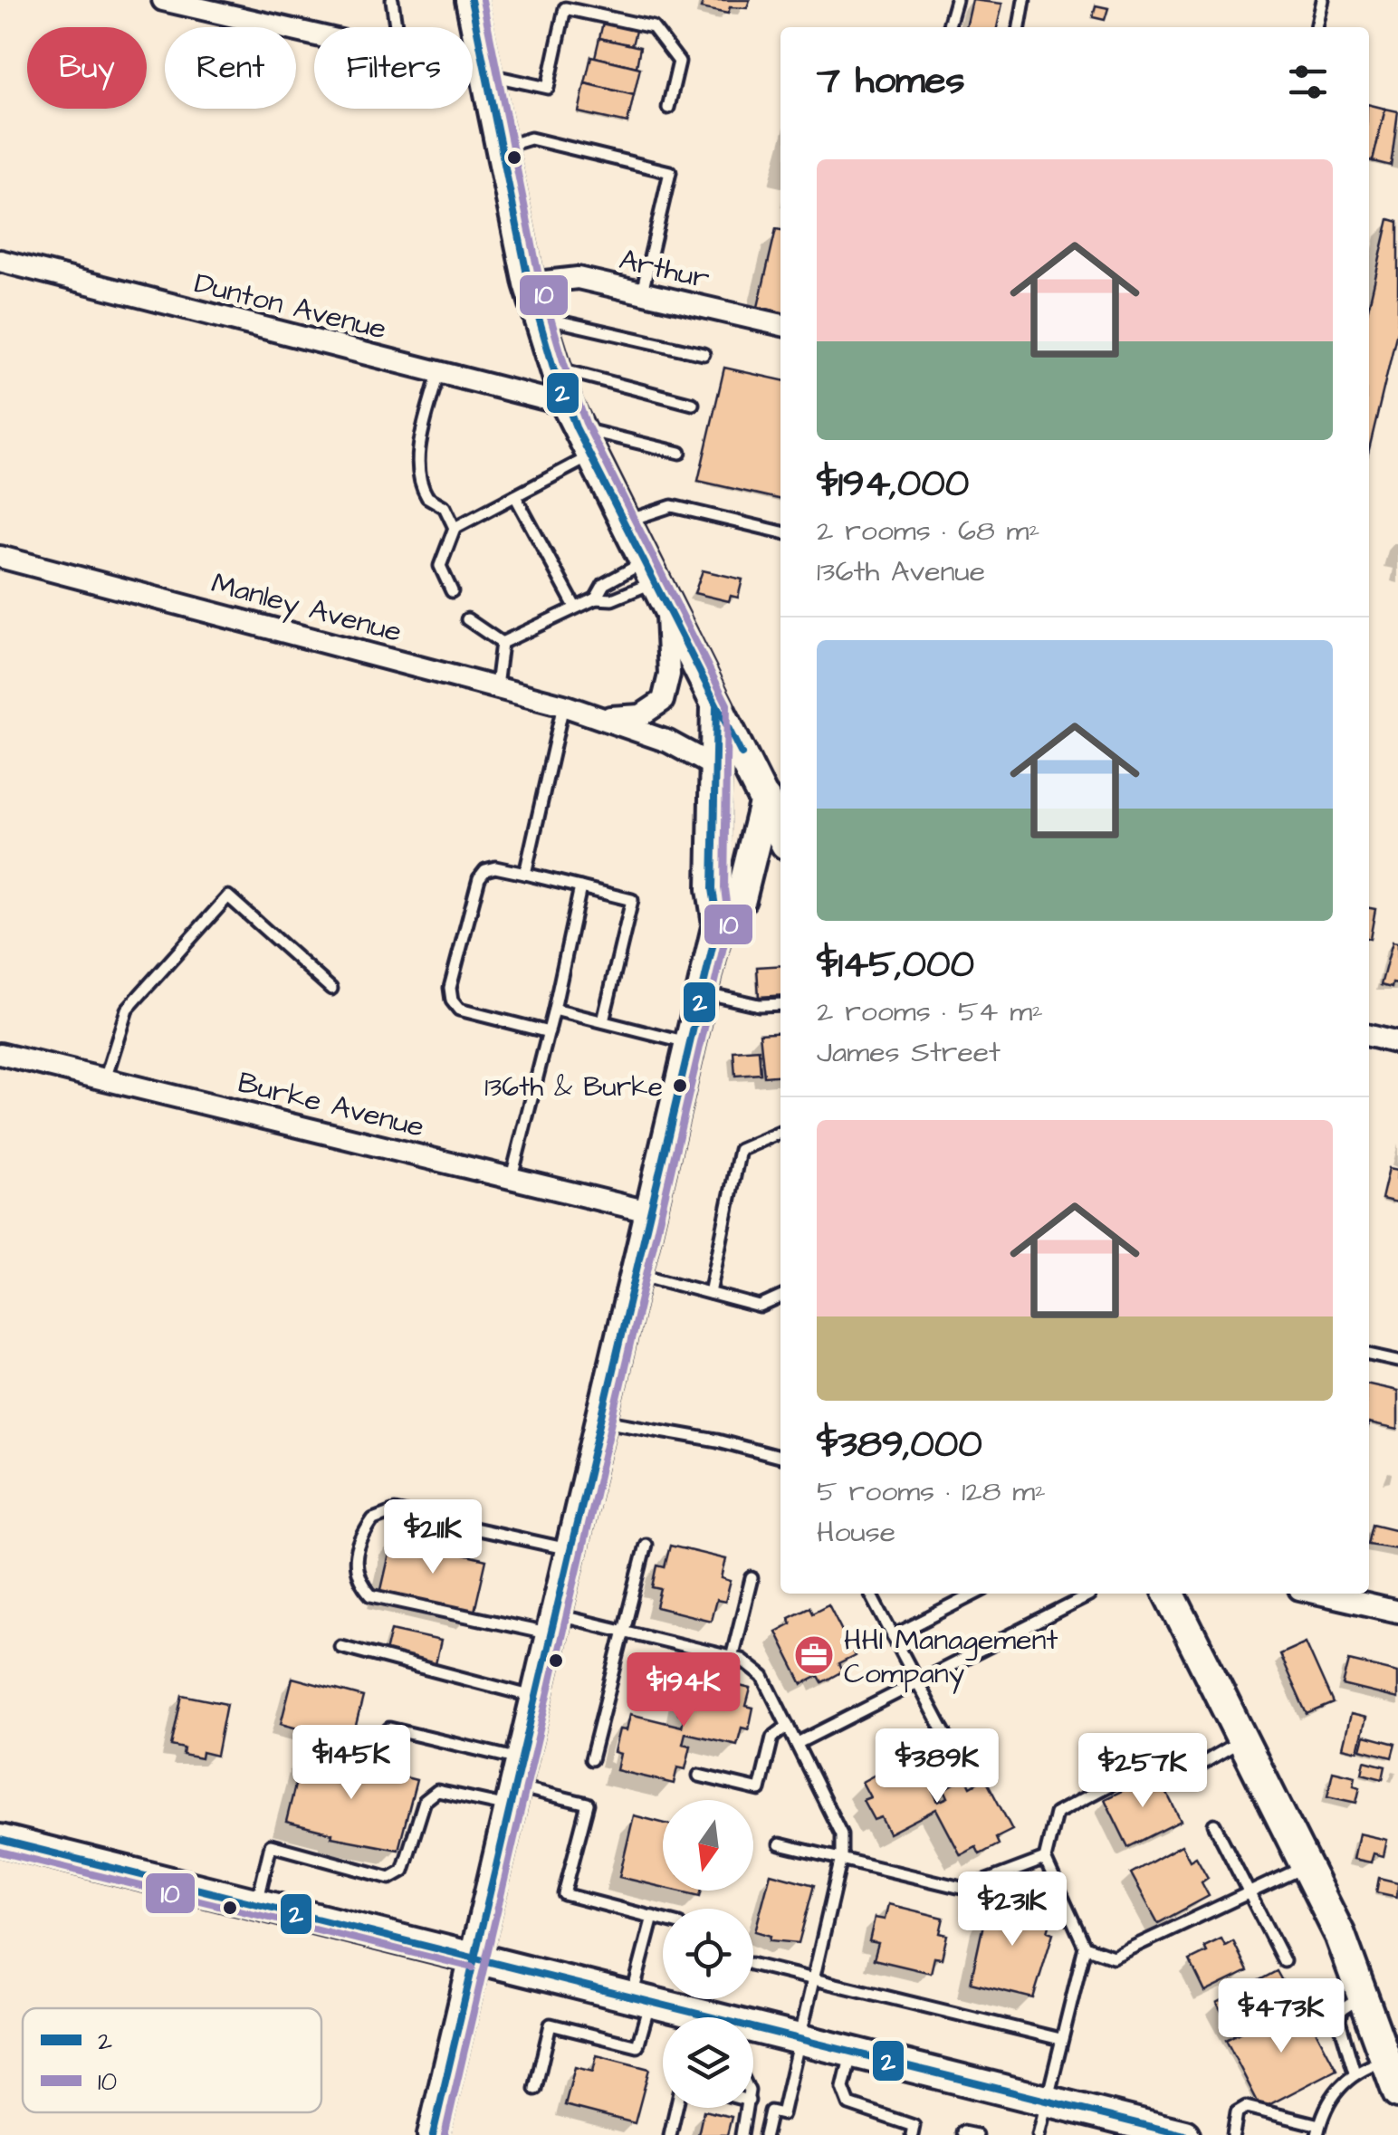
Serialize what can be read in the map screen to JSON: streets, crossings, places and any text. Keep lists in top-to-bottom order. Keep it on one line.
{"streets":{"street":["Arthur","Dunton Avenue","Manley Avenue","Burke Avenue"]},"places":{"other":["136th & Burke"],"office":["HHI Management Company"]},"lines":["transit line 2","transit line 10"],"legend":["2","10"],"north":"bottom","page":{"chip":["Buy","Rent","Filters"],"heading":"7 homes","list":[{"name":"$194,000","note":"2 rooms · 68 m² · 136th Avenue"},{"name":"$145,000","note":"2 rooms · 54 m² · James Street"},{"name":"$389,000","note":"5 rooms · 128 m² · House"}],"price":["$211K","$194K","$145K","$389K","$257K","$231K","$473K"]}}
